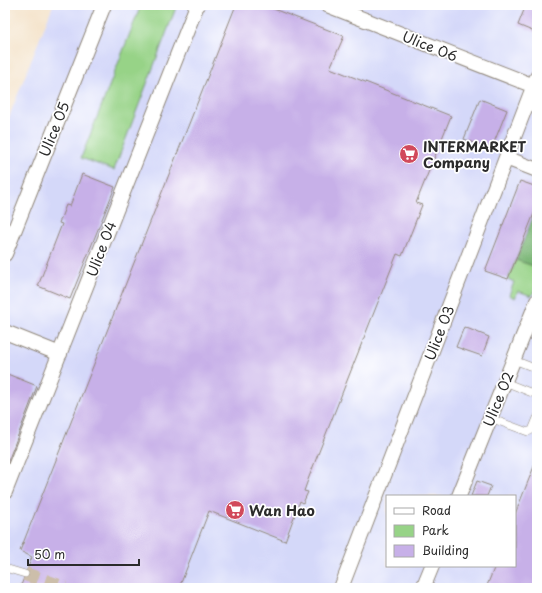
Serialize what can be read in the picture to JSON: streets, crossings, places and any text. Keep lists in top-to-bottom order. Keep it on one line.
{"streets":{"street":["Ulice 06","Ulice 05","Ulice 04","Ulice 03","Ulice 02"]},"crossings":[["Ulice 06","Ulice 03"]],"places":{"supermarket":["INTERMARKET Company","Wan Hao"]},"legend":["Road","Park","Building"],"scale_bar":"50 m"}
